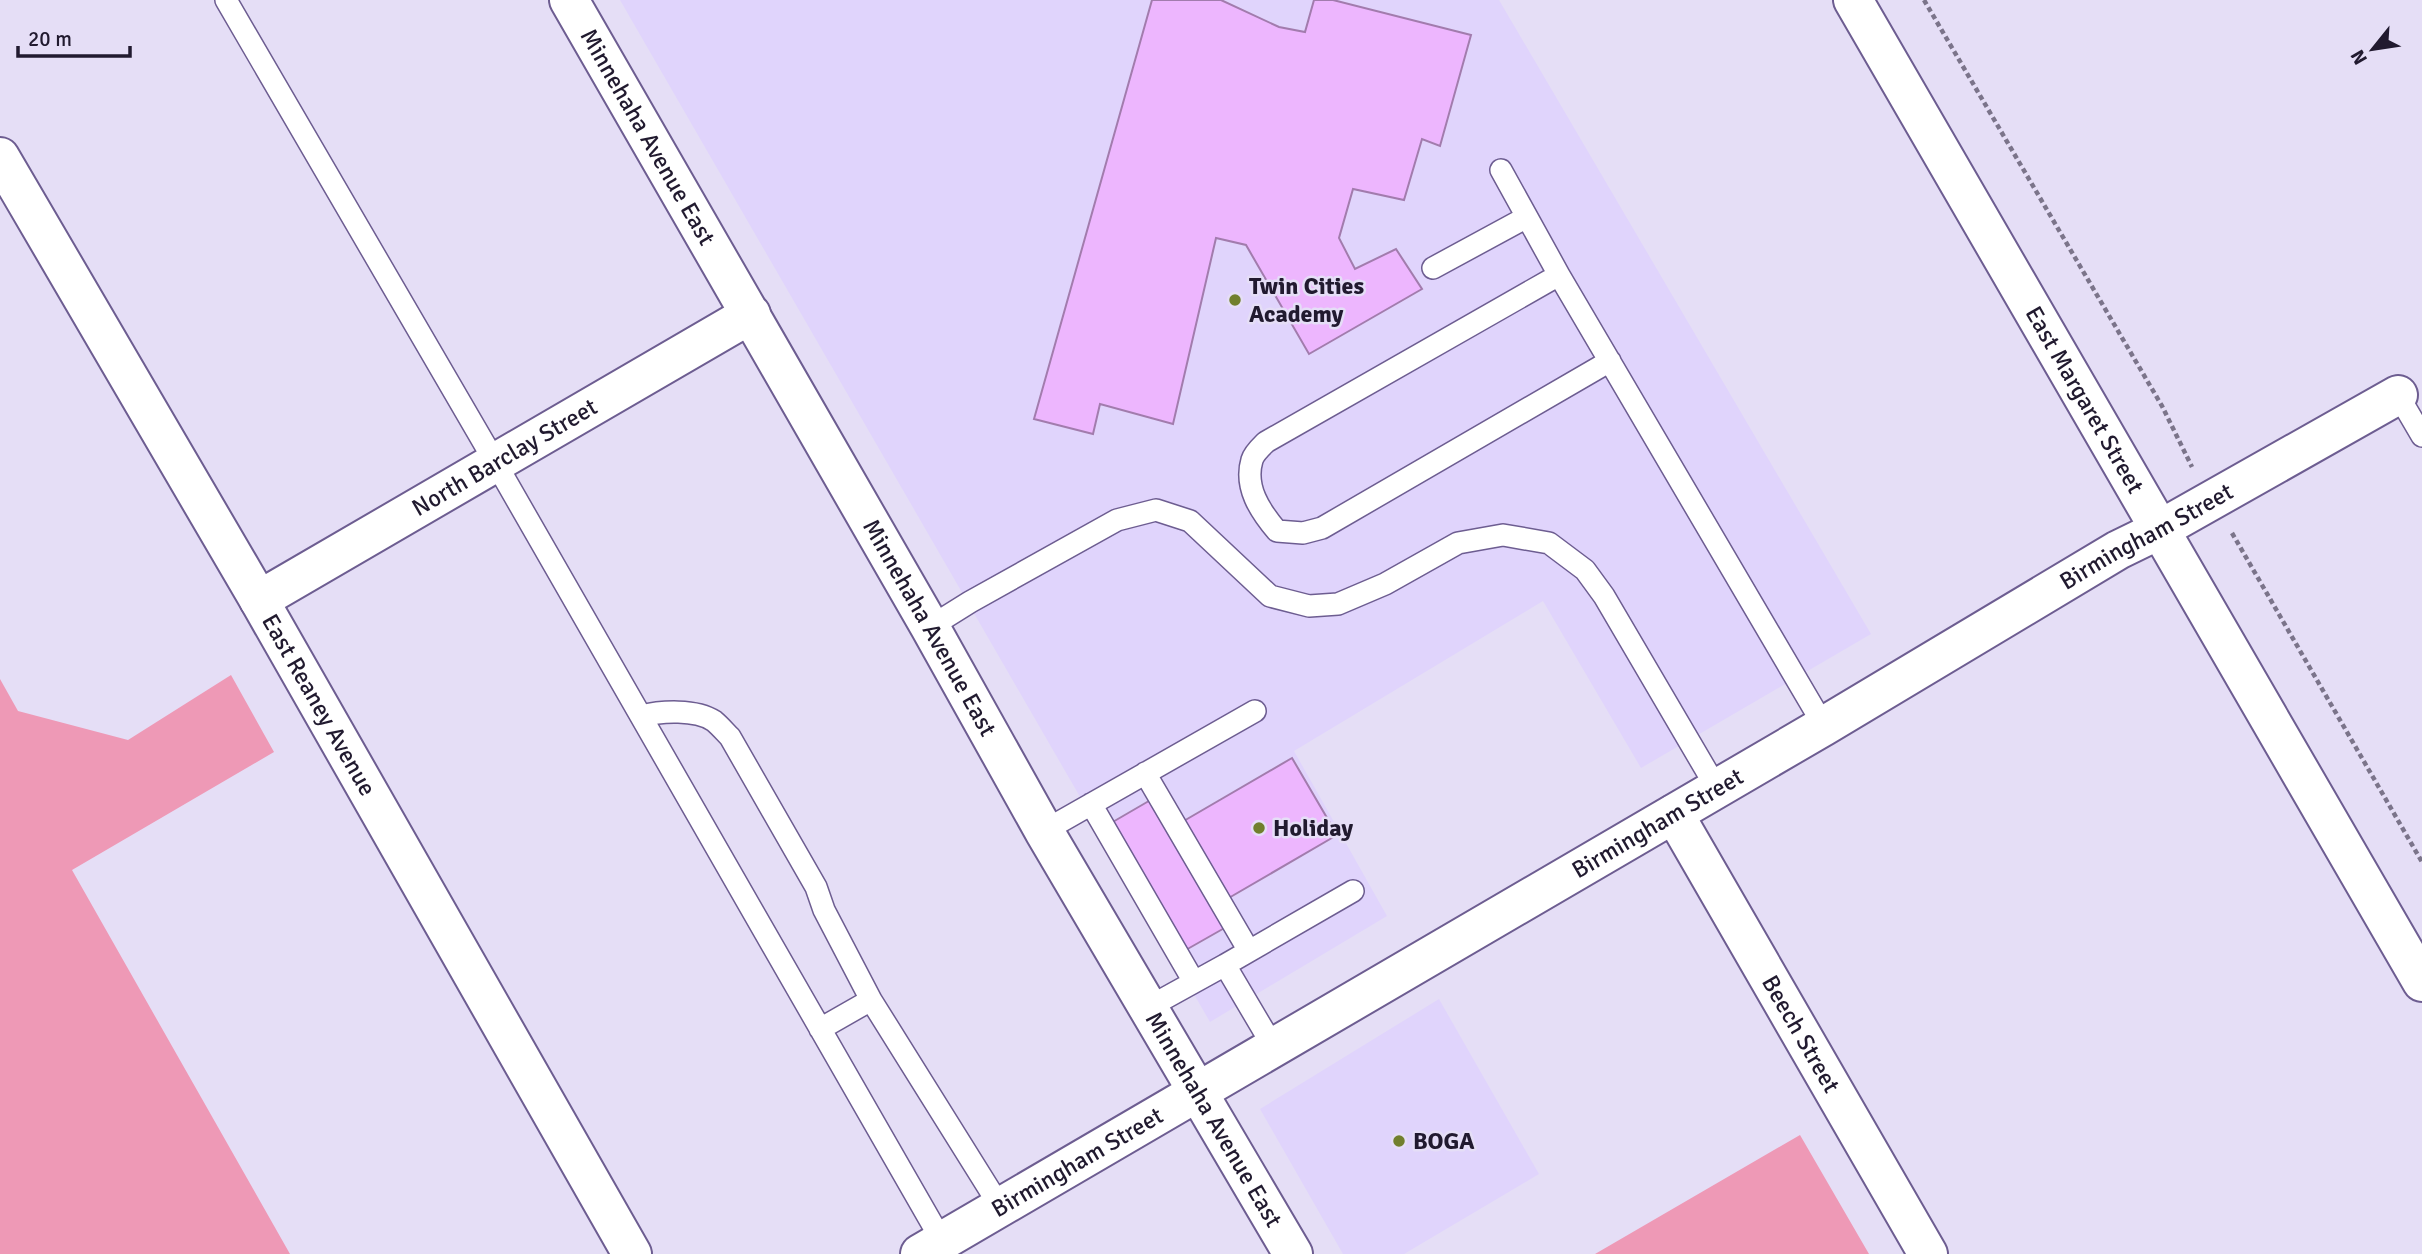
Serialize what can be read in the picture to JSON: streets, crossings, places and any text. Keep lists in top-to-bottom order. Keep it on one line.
{"streets":{"street":["Minnehaha Avenue East","East Margaret Street","North Barclay Street","Birmingham Street","East Reaney Avenue","Beech Street"]},"crossings":[["Minnehaha Avenue East","North Barclay Street"],["Minnehaha Avenue East","Birmingham Street"],["East Margaret Street","Birmingham Street"],["North Barclay Street","East Reaney Avenue"],["Birmingham Street","Beech Street"]],"places":["Twin Cities Academy","Holiday","BOGA"],"scale_bar":"20 m","north":"bottom left"}
